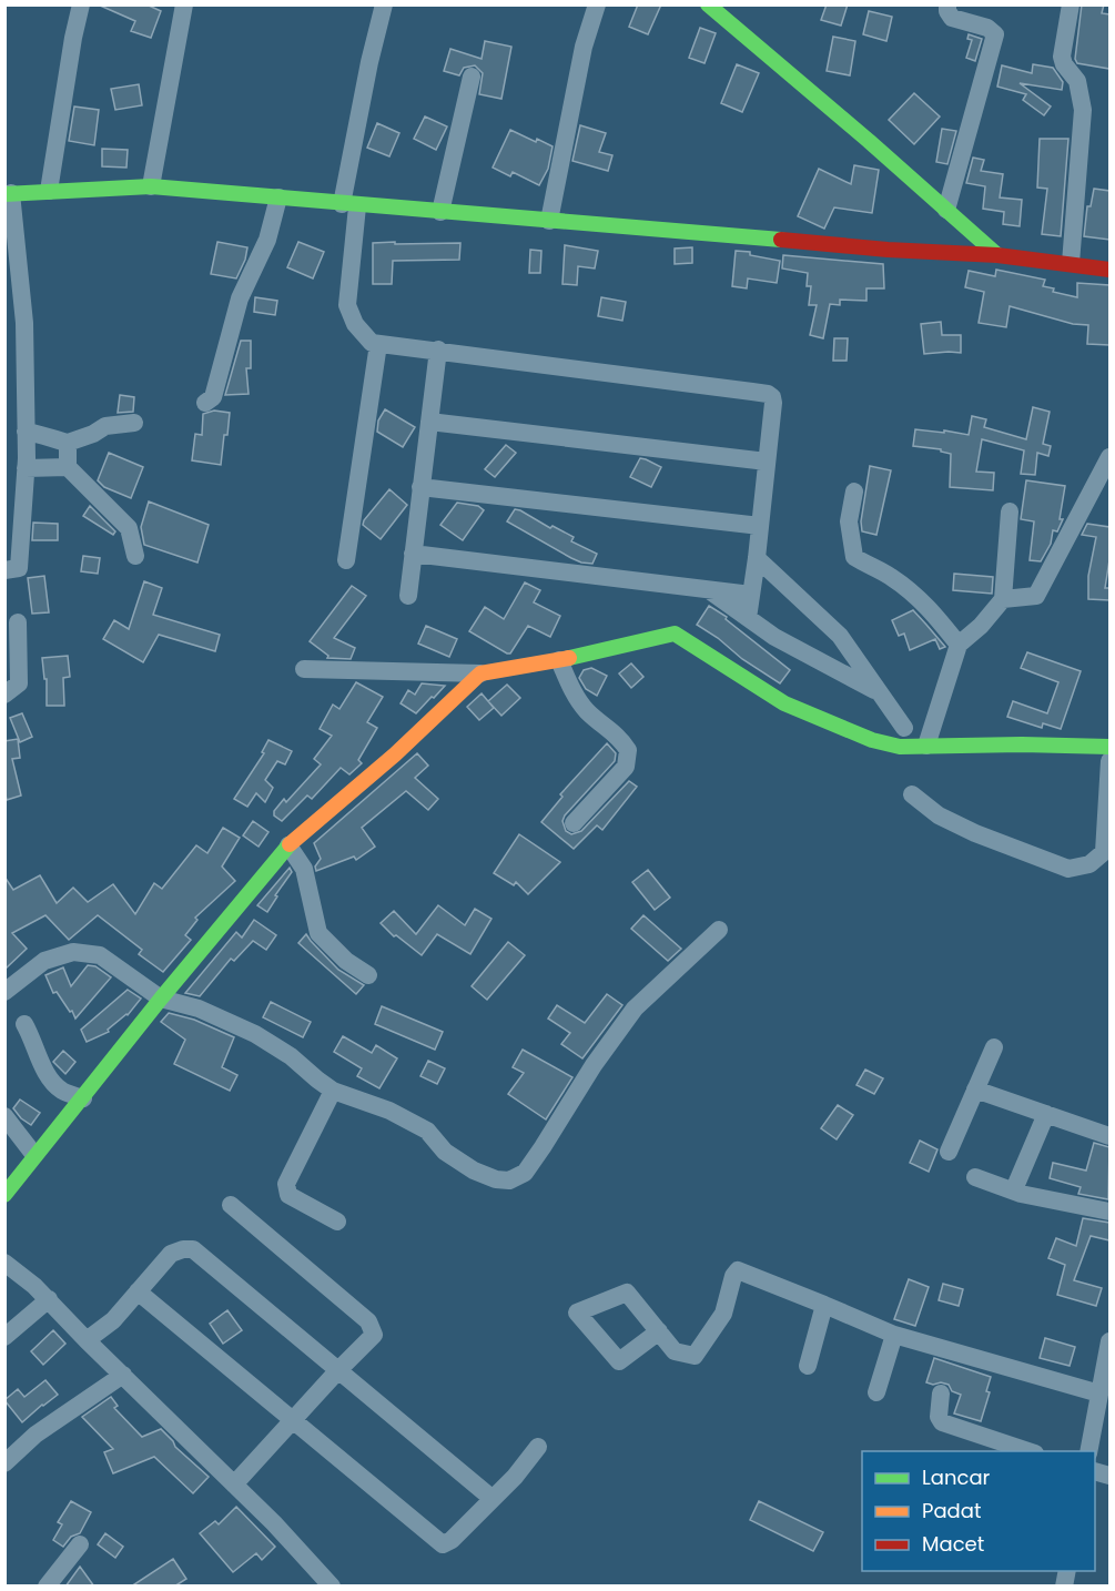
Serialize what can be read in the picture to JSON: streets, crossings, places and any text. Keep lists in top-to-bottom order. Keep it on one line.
{"legend":["Lancar","Padat","Macet"]}
